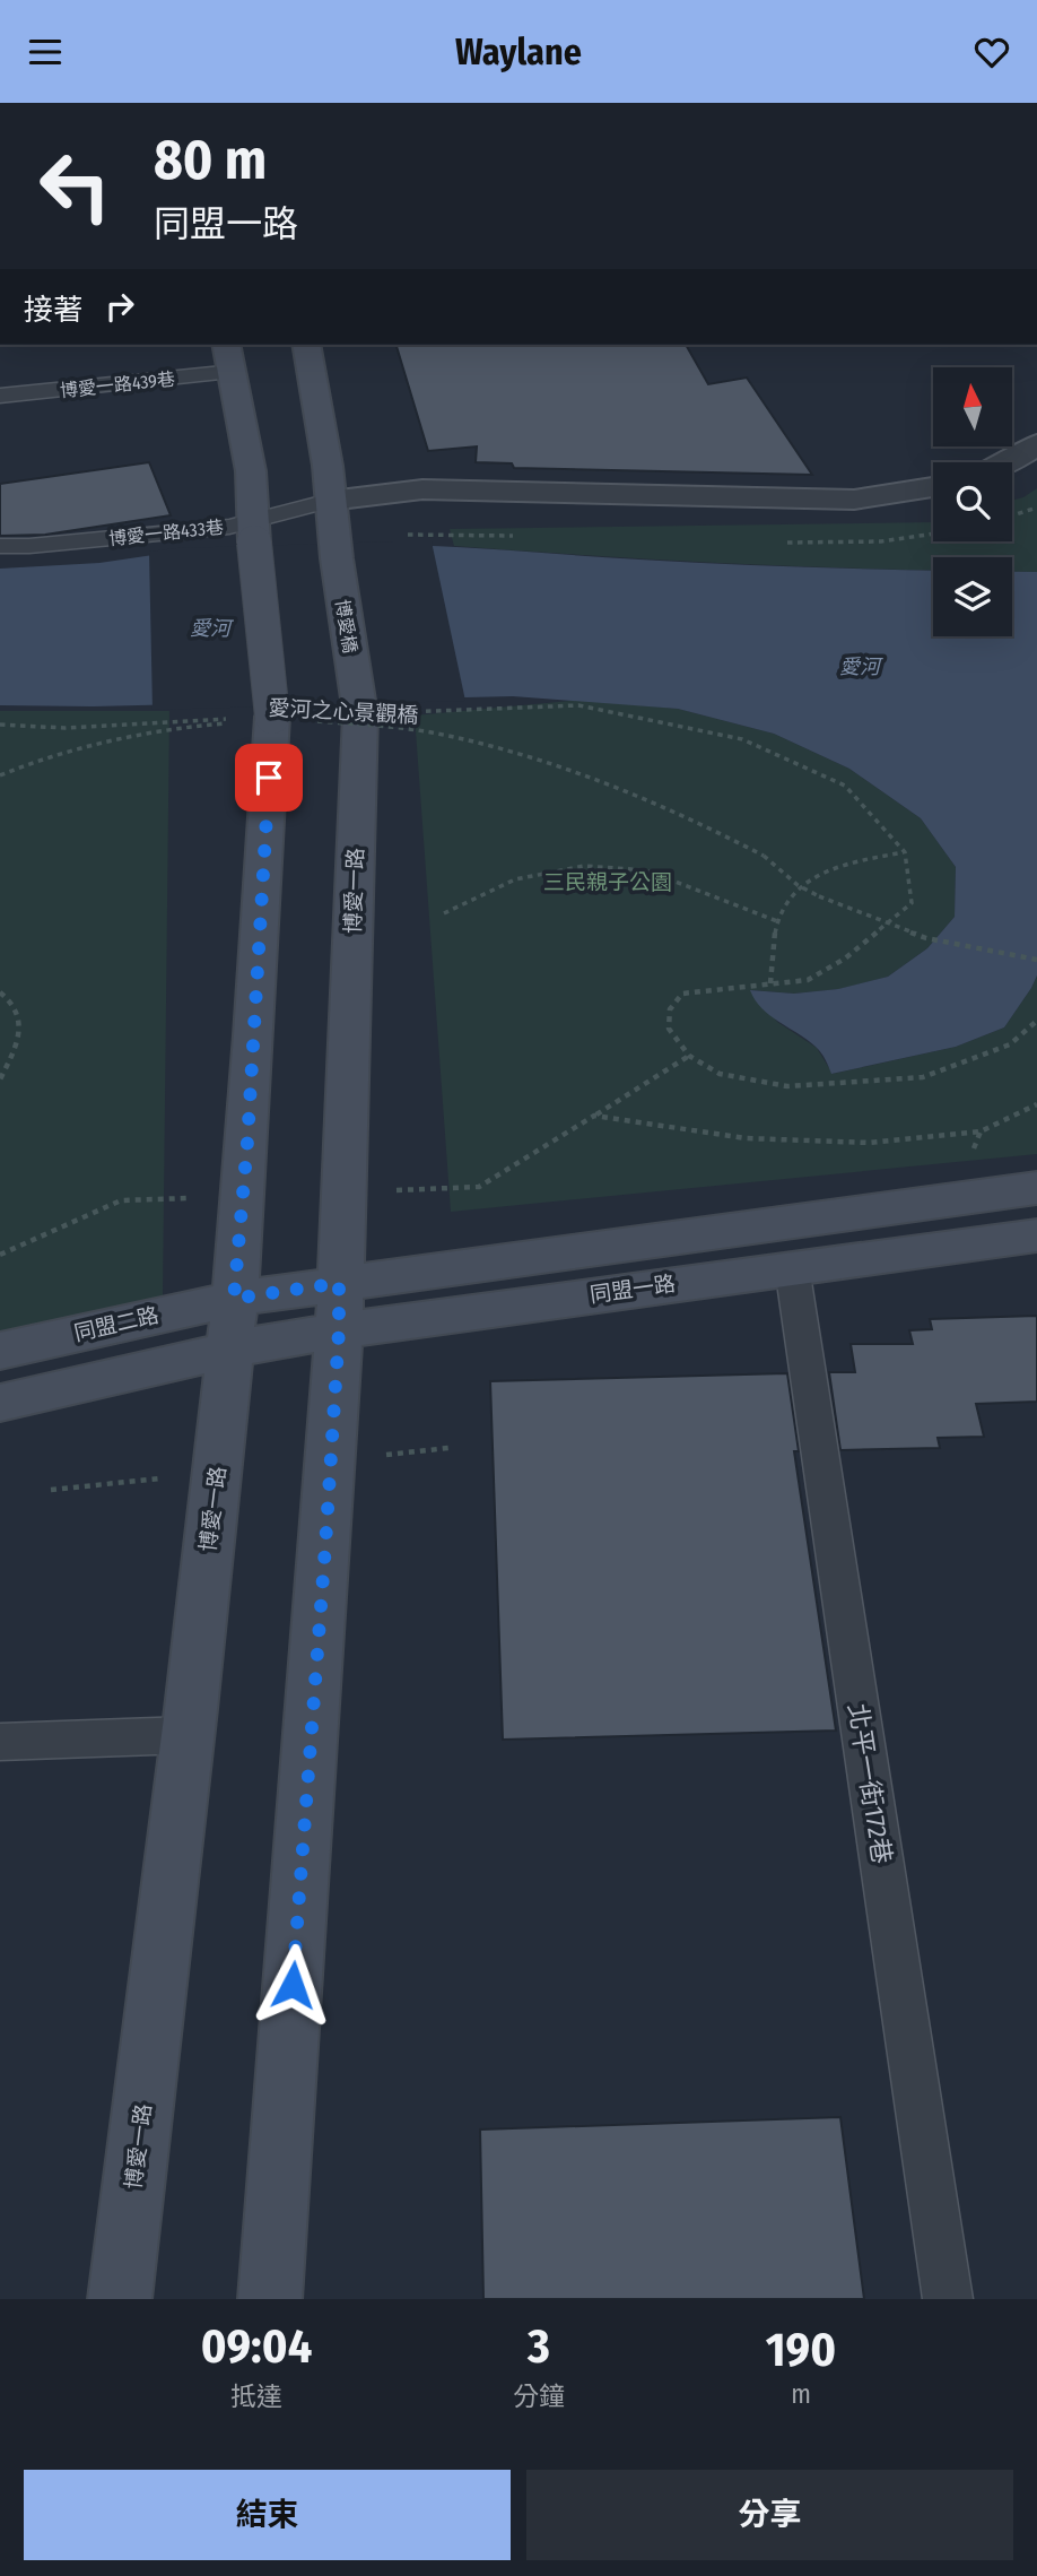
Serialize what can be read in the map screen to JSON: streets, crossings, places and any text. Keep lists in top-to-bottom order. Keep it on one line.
{"streets":{"main road":["博愛橋","博愛一路","同盟一路","同盟二路"],"lane":["博愛一路439巷","博愛一路433巷","北平一街172巷"],"path":["愛河之心景觀橋"]},"crossings":[["博愛一路433巷","博愛橋"],["博愛橋","博愛一路"],["博愛一路","同盟一路"],["博愛一路","同盟二路"],["同盟一路","同盟二路"],["同盟一路","北平一街172巷"]],"water":["愛河"],"parks":["三民親子公園"],"north":"top","page":{"header":"Waylane","turn":["80 m","同盟一路"],"then":"接著","eta":["09:04","抵達","3","分鐘","190","m"],"buttons":["結束","分享"]}}
